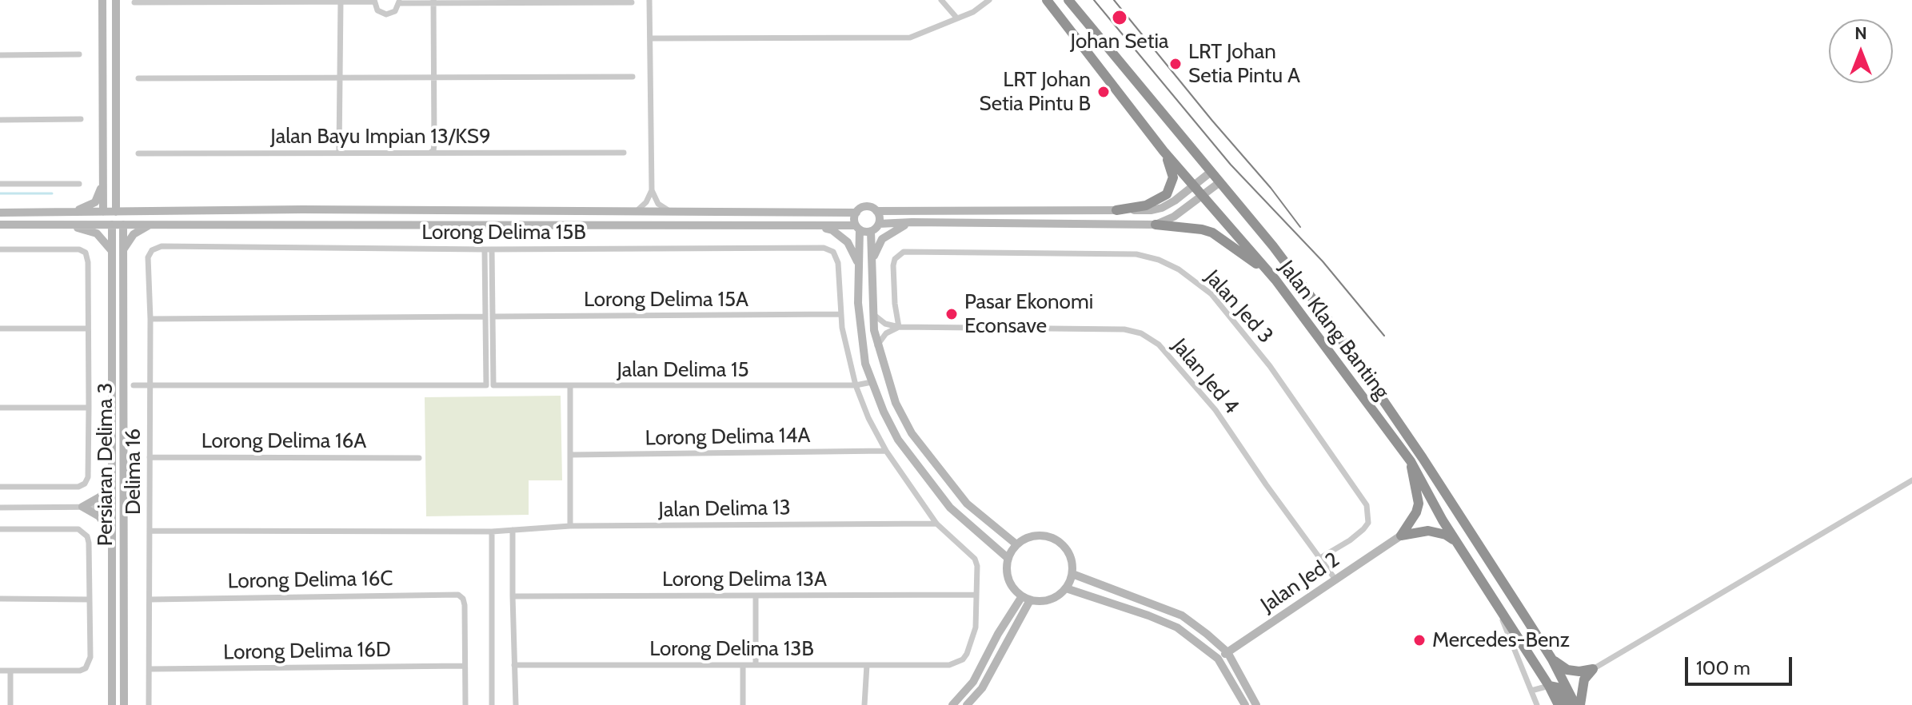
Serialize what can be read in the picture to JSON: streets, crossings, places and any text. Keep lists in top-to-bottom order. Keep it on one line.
{"streets":{"highway":["Jalan Klang Banting"],"street":["Jalan Bayu Impian 13/KS9","Lorong Delima 15B","Lorong Delima 15A","Jalan Jed 3","Jalan Delima 15","Jalan Jed 4","Lorong Delima 14A","Lorong Delima 16A","Persiaran Delima 3","Delima 16","Jalan Delima 13","Lorong Delima 13A","Lorong Delima 16C","Jalan Jed 2","Lorong Delima 13B","Lorong Delima 16D"]},"crossings":[["Lorong Delima 15B","Lorong Delima 15A"],["Lorong Delima 15B","Delima 16"],["Jalan Jed 3","Jalan Jed 4"],["Jalan Delima 15","Delima 16"],["Jalan Jed 4","Jalan Jed 2"],["Lorong Delima 16A","Delima 16"],["Delima 16","Lorong Delima 16C"],["Delima 16","Lorong Delima 16D"],["Lorong Delima 13A","Lorong Delima 13B"],["Lorong Delima 16C","Lorong Delima 16D"]],"places":["Johan Setia","LRT Johan Setia Pintu A","LRT Johan Setia Pintu B","Pasar Ekonomi Econsave","Mercedes-Benz"],"scale_bar":"100 m","north":"top"}
